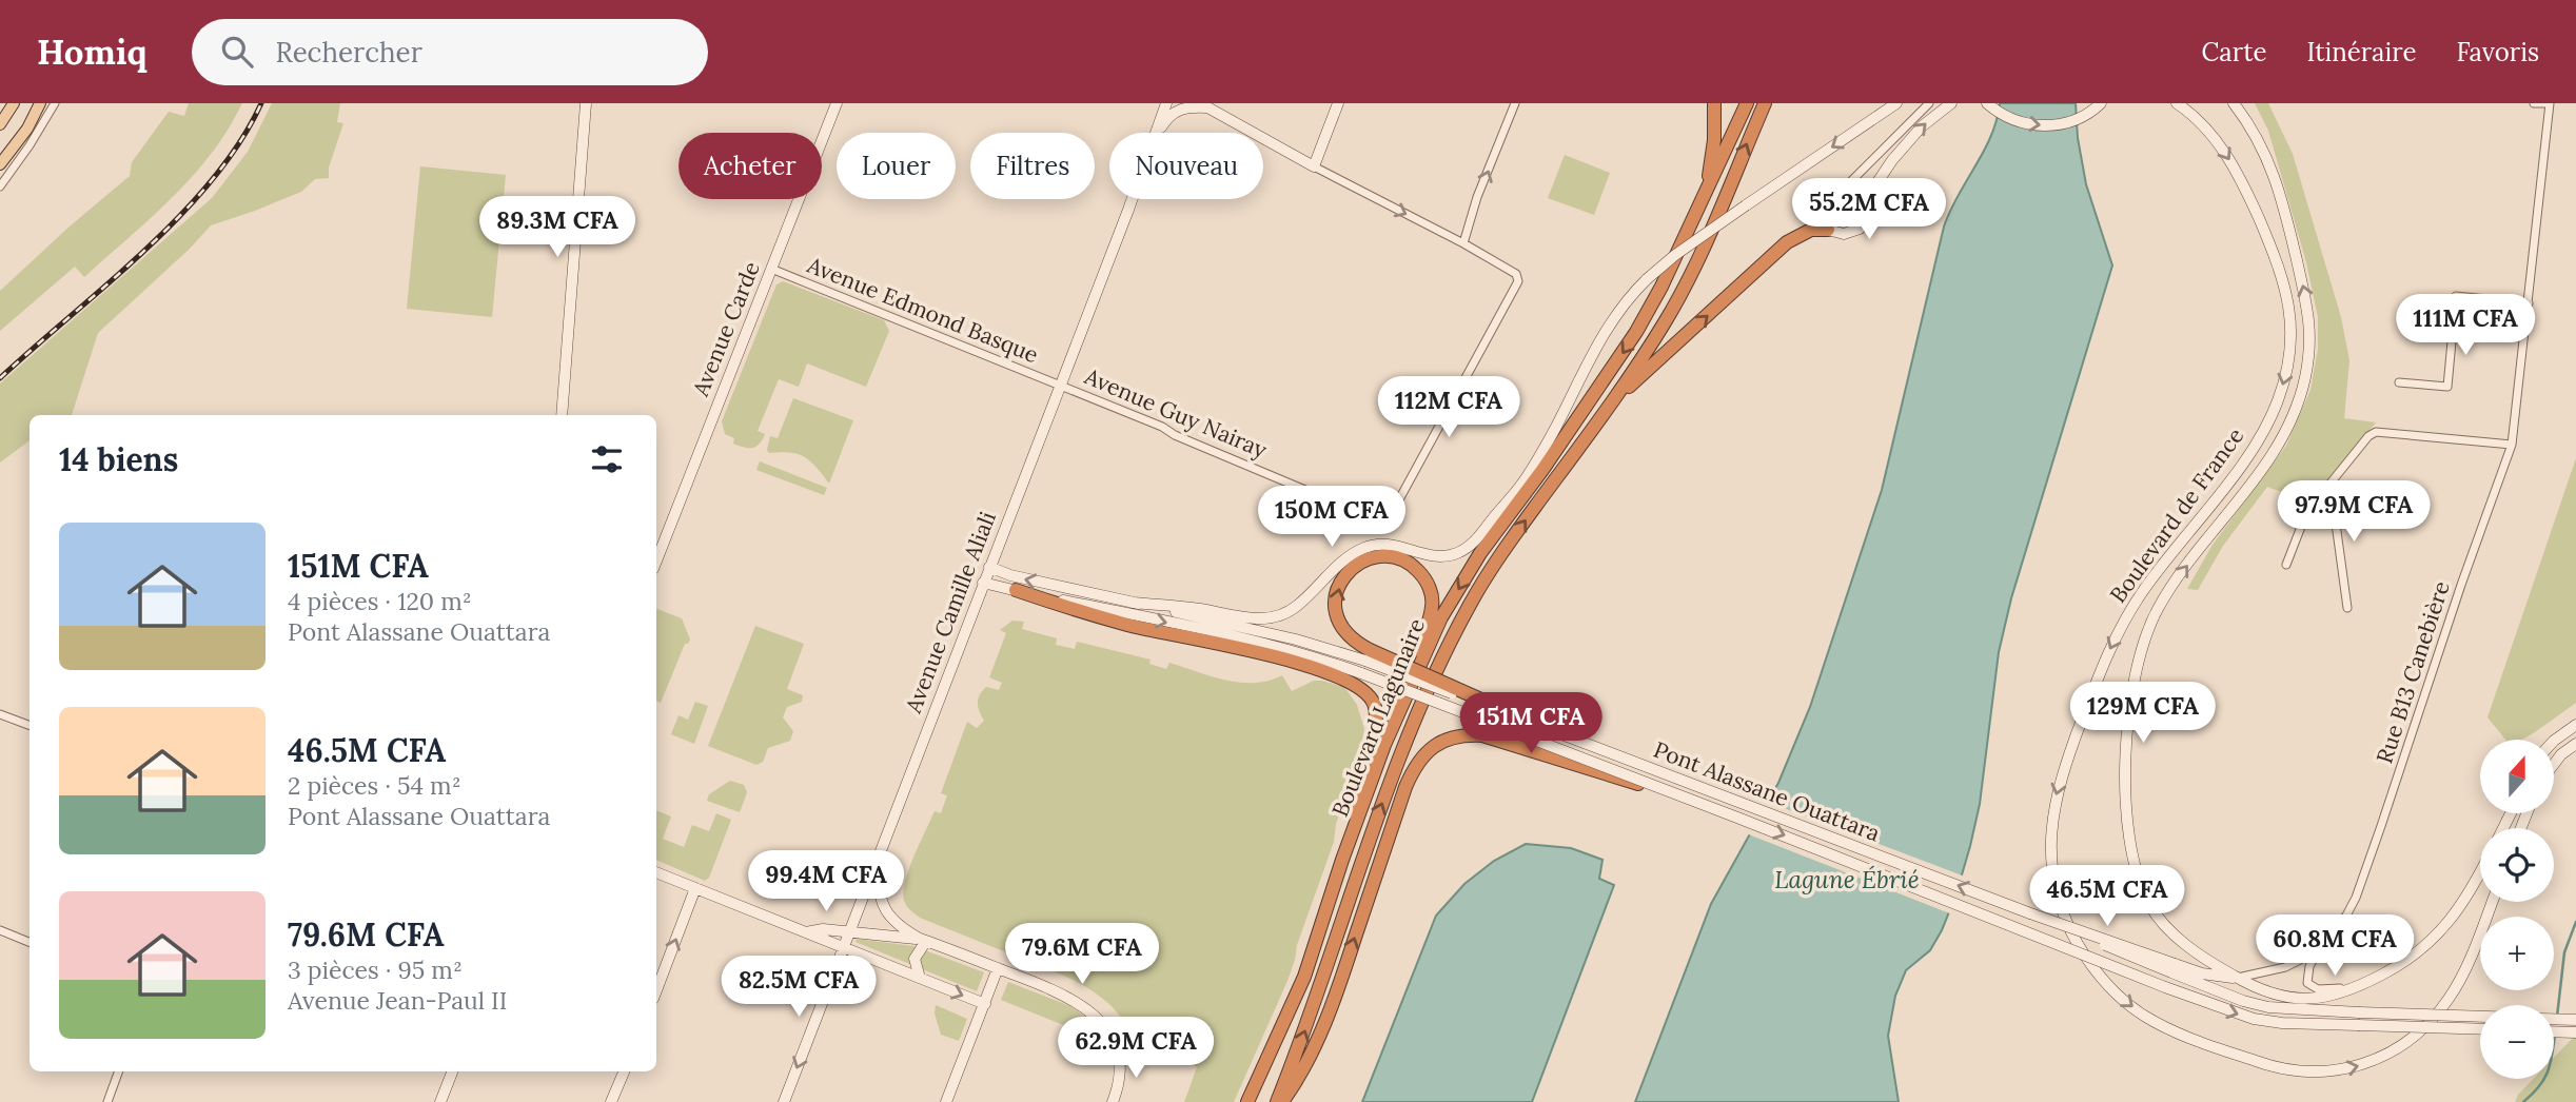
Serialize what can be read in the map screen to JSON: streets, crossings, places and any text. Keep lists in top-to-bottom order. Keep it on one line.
{"streets":{"highway":["Boulevard Lagunaire"],"main road":["Avenue Carde","Avenue Guy Nairay","Boulevard de France","Avenue Camille Aliali","Pont Alassane Ouattara"],"street":["Avenue Edmond Basque","Rue B13 Canebière"]},"crossings":[["Avenue Edmond Basque","Avenue Carde"],["Avenue Edmond Basque","Avenue Guy Nairay"],["Avenue Edmond Basque","Avenue Camille Aliali"],["Avenue Guy Nairay","Avenue Camille Aliali"],["Avenue Camille Aliali","Pont Alassane Ouattara"]],"water":["Lagune Ébrié"],"north":"top","page":{"header":"Homiq","search":"Rechercher","nav":["Carte","Itinéraire","Favoris"],"chip":["Acheter","Louer","Filtres","Nouveau"],"price":["55.2M CFA","89.3M CFA","111M CFA","112M CFA","97.9M CFA","150M CFA","129M CFA","151M CFA","99.4M CFA","46.5M CFA","60.8M CFA","79.6M CFA","82.5M CFA","62.9M CFA"],"heading":"14 biens","list":[{"name":"151M CFA","note":"4 pièces · 120 m² · Pont Alassane Ouattara"},{"name":"46.5M CFA","note":"2 pièces · 54 m² · Pont Alassane Ouattara"},{"name":"79.6M CFA","note":"3 pièces · 95 m² · Avenue Jean-Paul II"}],"map_buttons":["+","−"]}}
